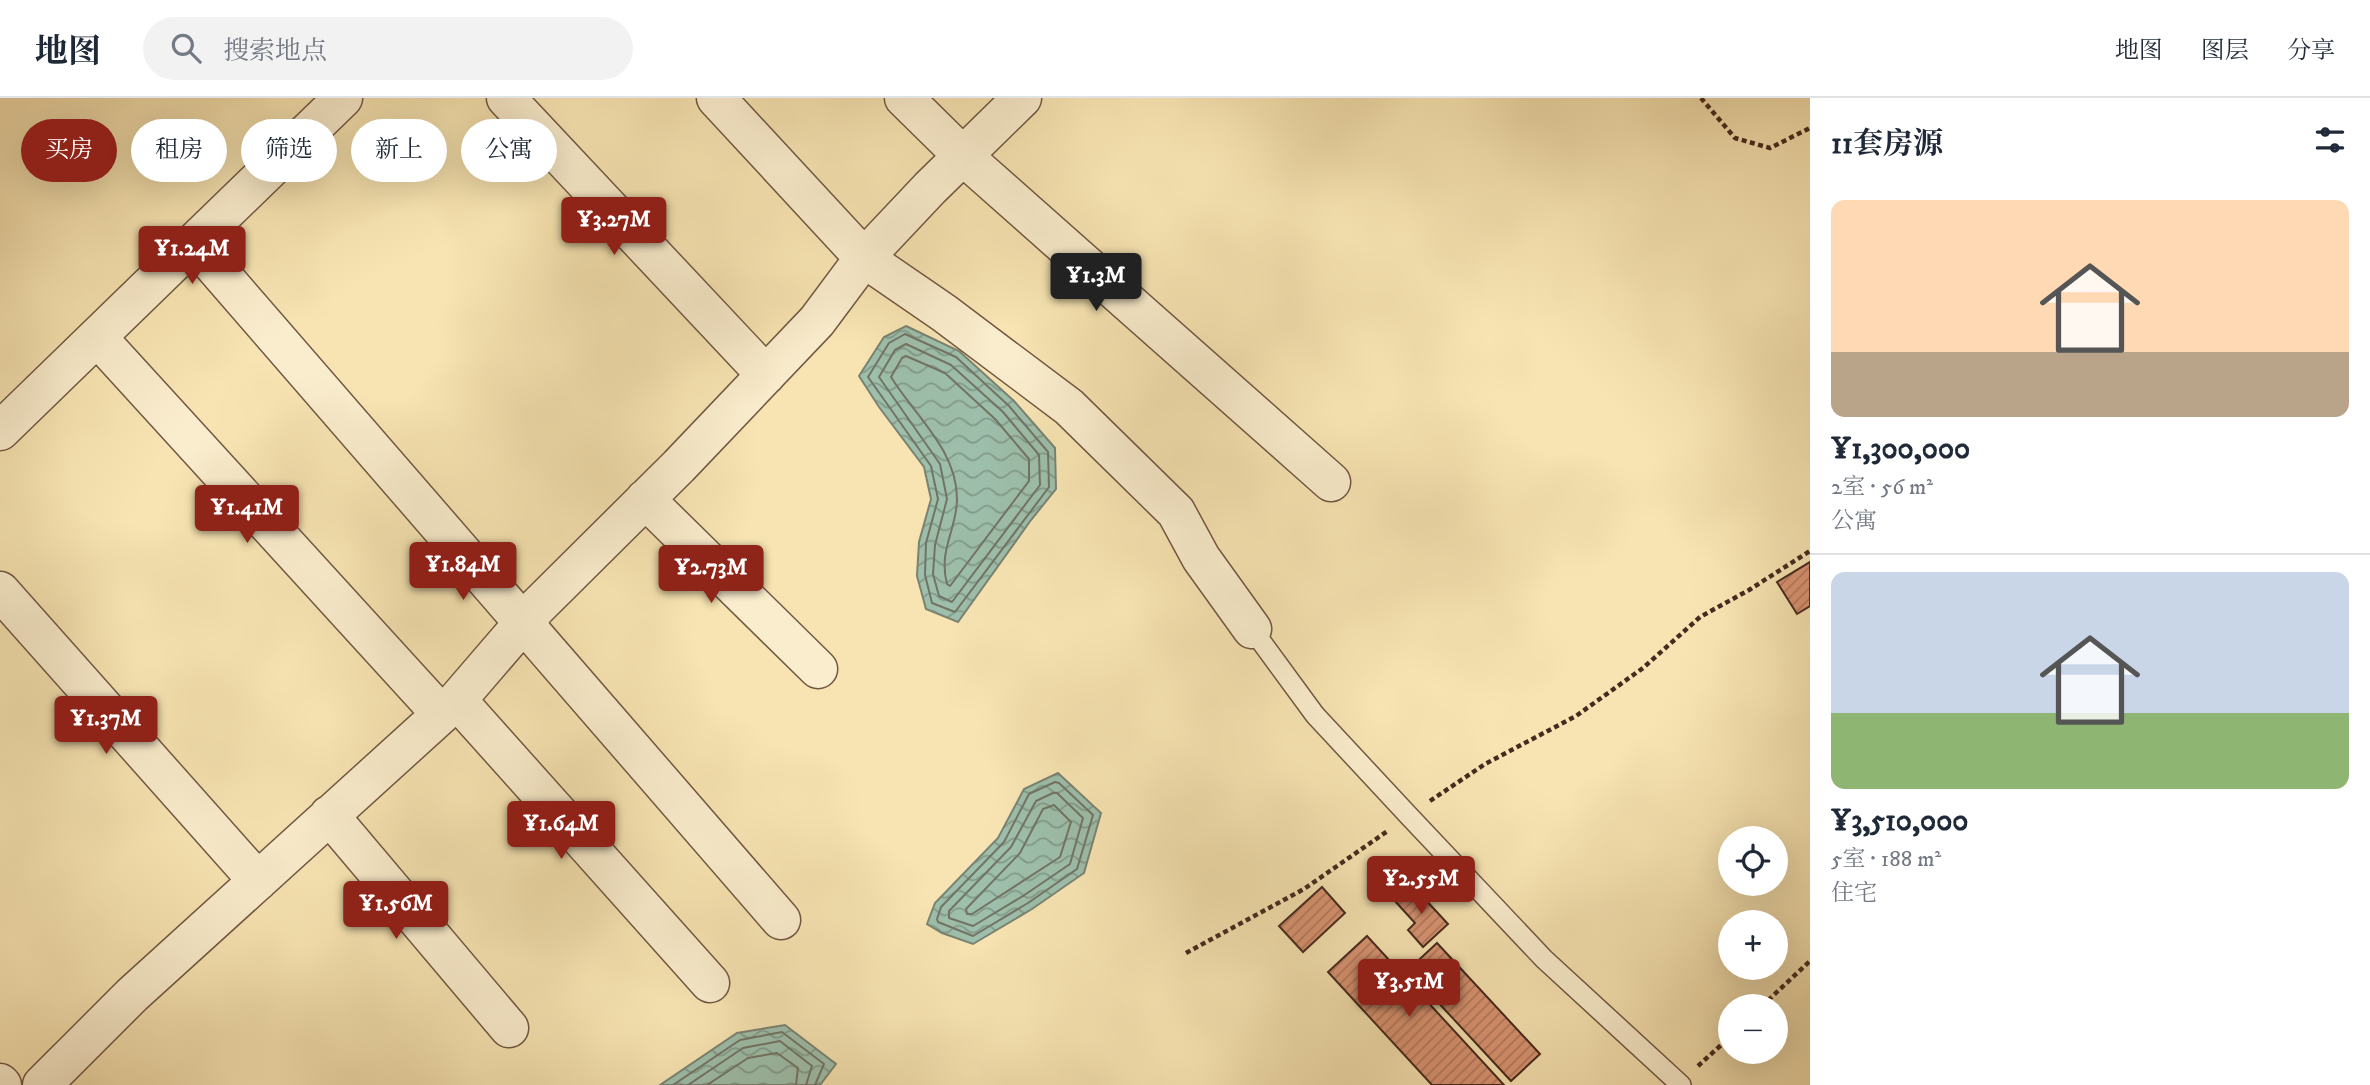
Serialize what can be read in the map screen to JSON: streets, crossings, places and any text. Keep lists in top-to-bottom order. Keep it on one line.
{"page":{"header":"地图","search":"搜索地点","nav":["地图","图层","分享"],"heading":"11套房源","chip":["买房","租房","筛选","新上","公寓"],"list":[{"name":"¥1,300,000","note":"2室 · 56 m² · 公寓"},{"name":"¥3,510,000","note":"5室 · 188 m² · 住宅"}],"price":["¥3.27M","¥1.24M","¥1.3M","¥1.41M","¥1.84M","¥2.73M","¥1.37M","¥1.64M","¥2.55M","¥1.56M","¥3.51M"],"map_buttons":["+","−"]}}
